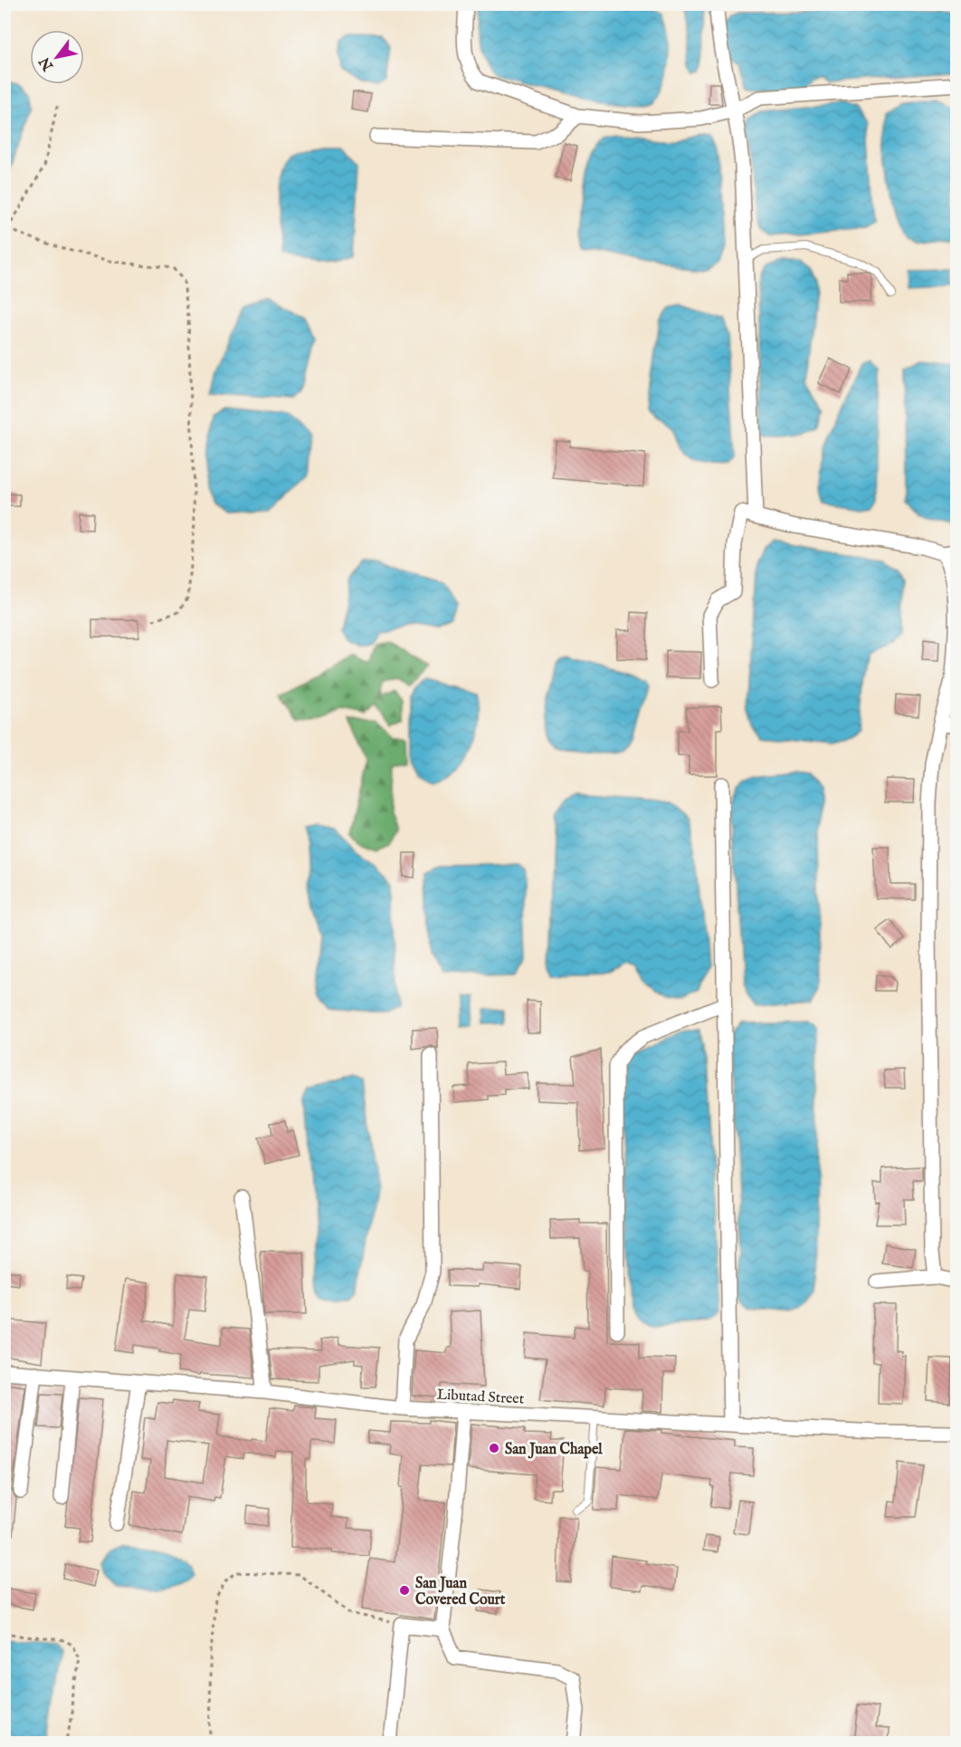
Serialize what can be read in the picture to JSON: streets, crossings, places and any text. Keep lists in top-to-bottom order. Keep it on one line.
{"streets":{"street":["Libutad Street"]},"places":["San Juan Chapel","San Juan Covered Court"],"north":"bottom left"}
